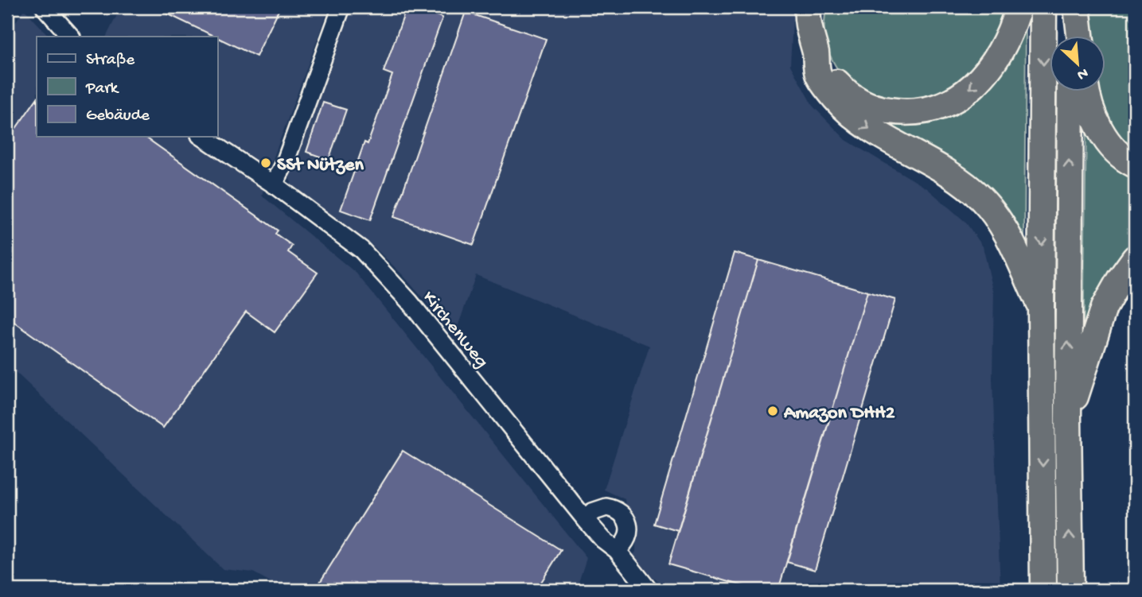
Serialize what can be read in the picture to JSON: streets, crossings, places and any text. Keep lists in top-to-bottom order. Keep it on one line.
{"streets":{"street":["Kirchenweg"]},"places":["SSt Nützen","Amazon DHH2"],"legend":["Straße","Park","Gebäude"],"north":"bottom right"}
